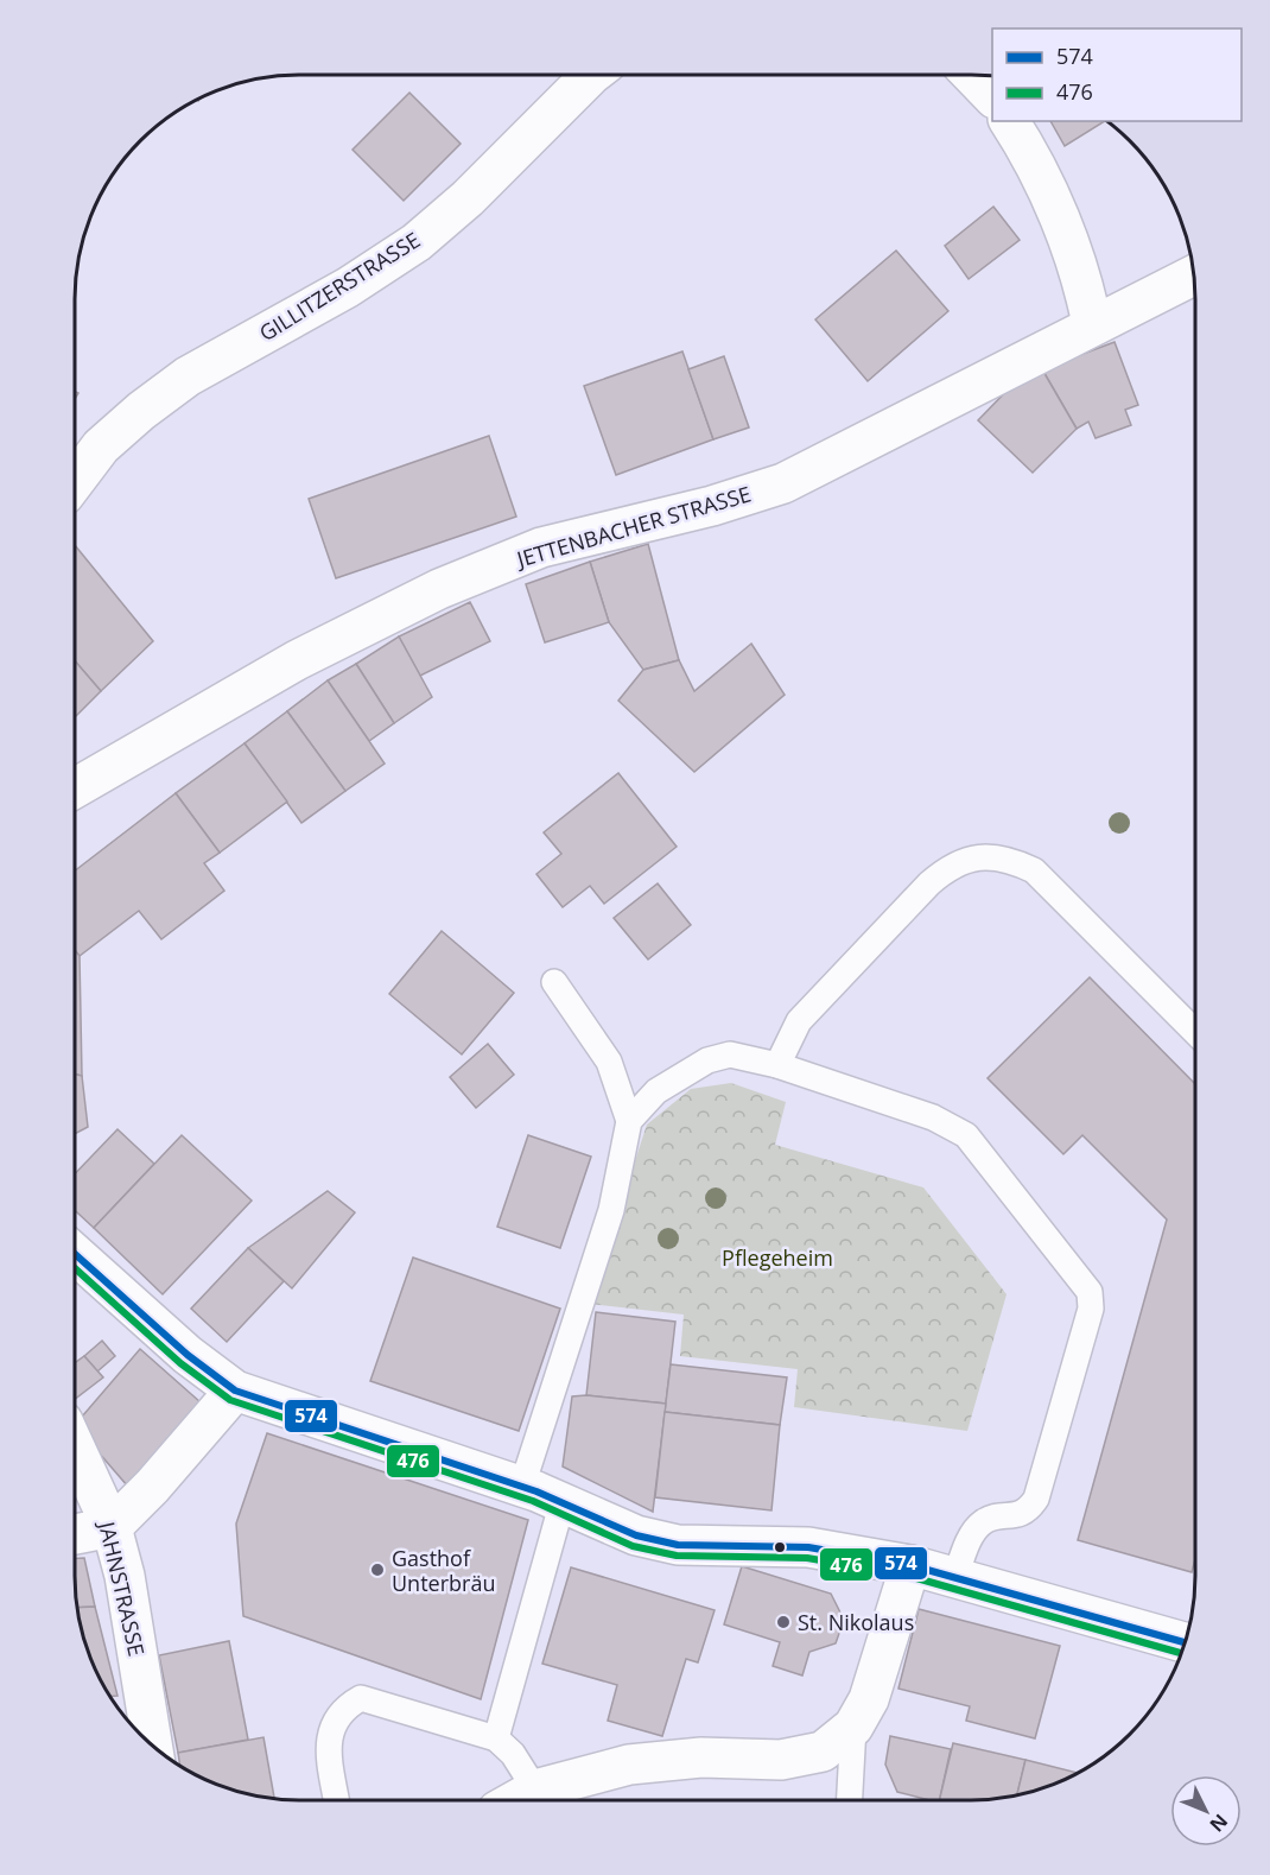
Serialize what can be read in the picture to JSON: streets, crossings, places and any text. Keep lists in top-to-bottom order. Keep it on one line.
{"streets":{"street":["GILLITZERSTRASSE","JETTENBACHER STRASSE","JAHNSTRASSE"]},"parks":["Pflegeheim"],"places":["Gasthof Unterbräu","St. Nikolaus"],"lines":["transit line 574","transit line 476"],"legend":["574","476"],"north":"bottom right"}
